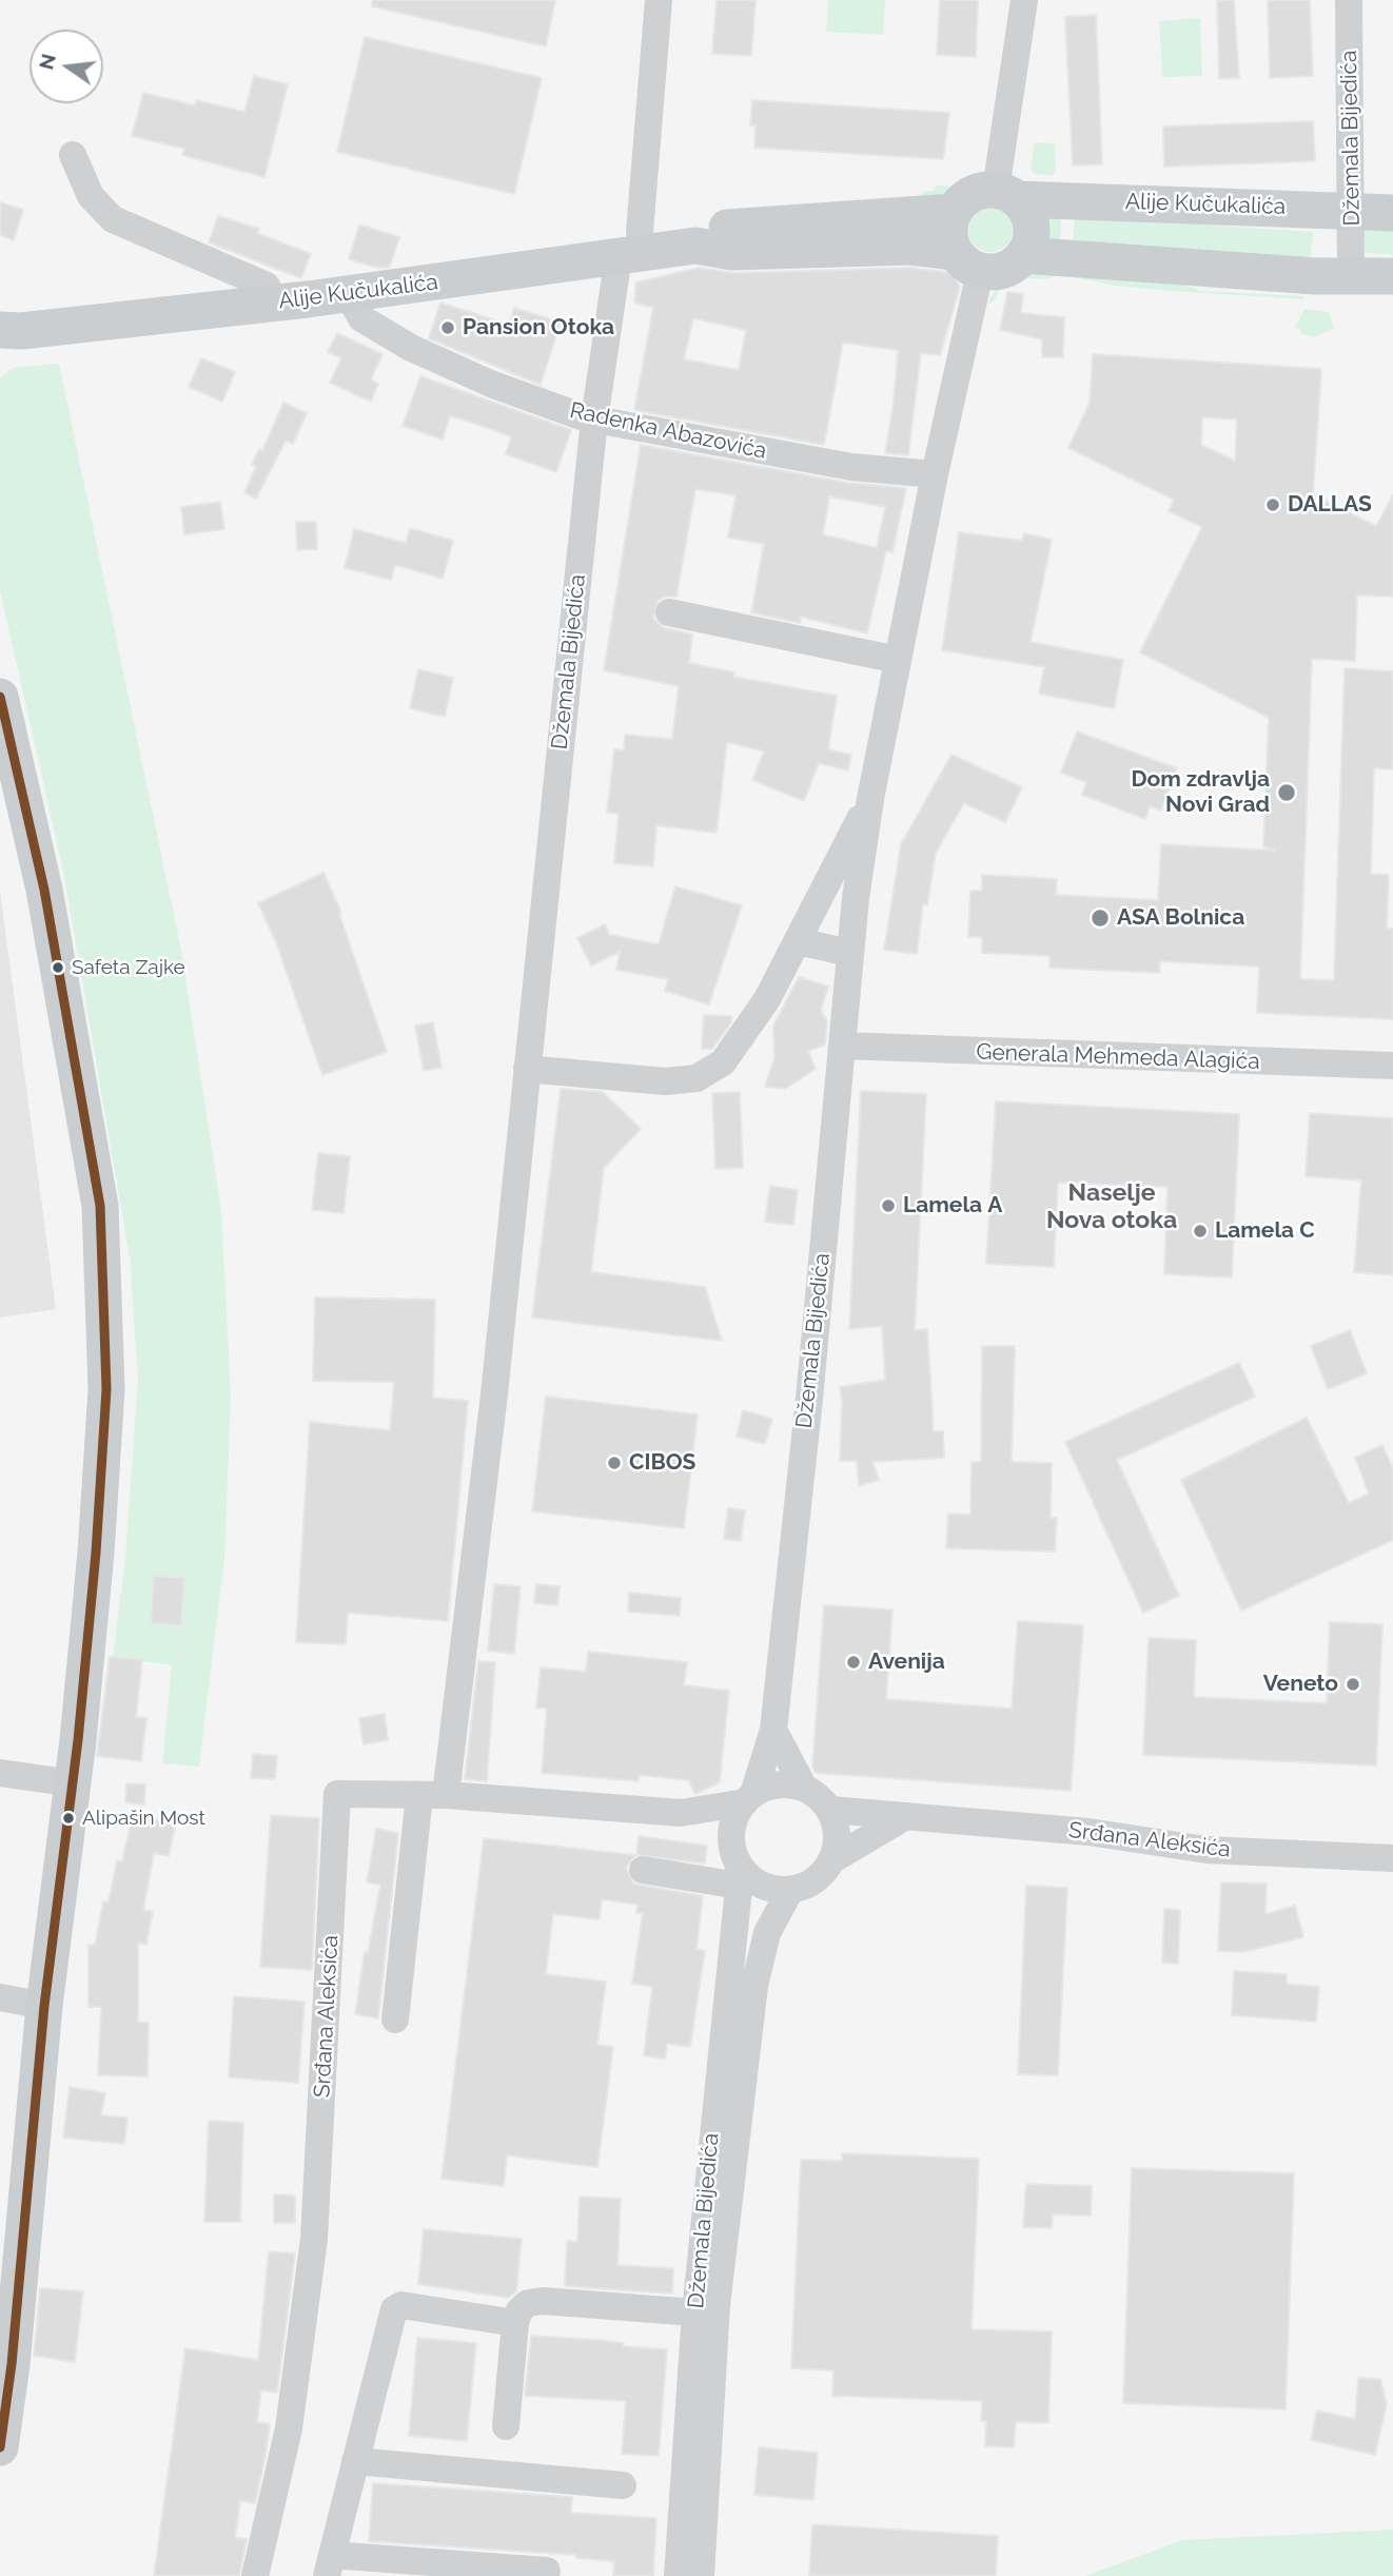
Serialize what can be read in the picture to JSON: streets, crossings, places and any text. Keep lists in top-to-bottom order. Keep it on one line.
{"streets":{"main road":["Alije Kučukalića"],"street":["Džemala Bijedića","Radenka Abazovića","Generala Mehmeda Alagića","Srđana Aleksića"]},"crossings":[["Džemala Bijedića","Alije Kučukalića"],["Džemala Bijedića","Radenka Abazovića"],["Džemala Bijedića","Generala Mehmeda Alagića"],["Džemala Bijedića","Srđana Aleksića"],["Alije Kučukalića","Radenka Abazovića"]],"districts":["Naselje Nova otoka"],"places":["Pansion Otoka","DALLAS","Dom zdravlja Novi Grad","ASA Bolnica","Safeta Zajke","Lamela A","Lamela C","CIBOS","Avenija","Veneto","Alipašin Most"],"north":"left"}
